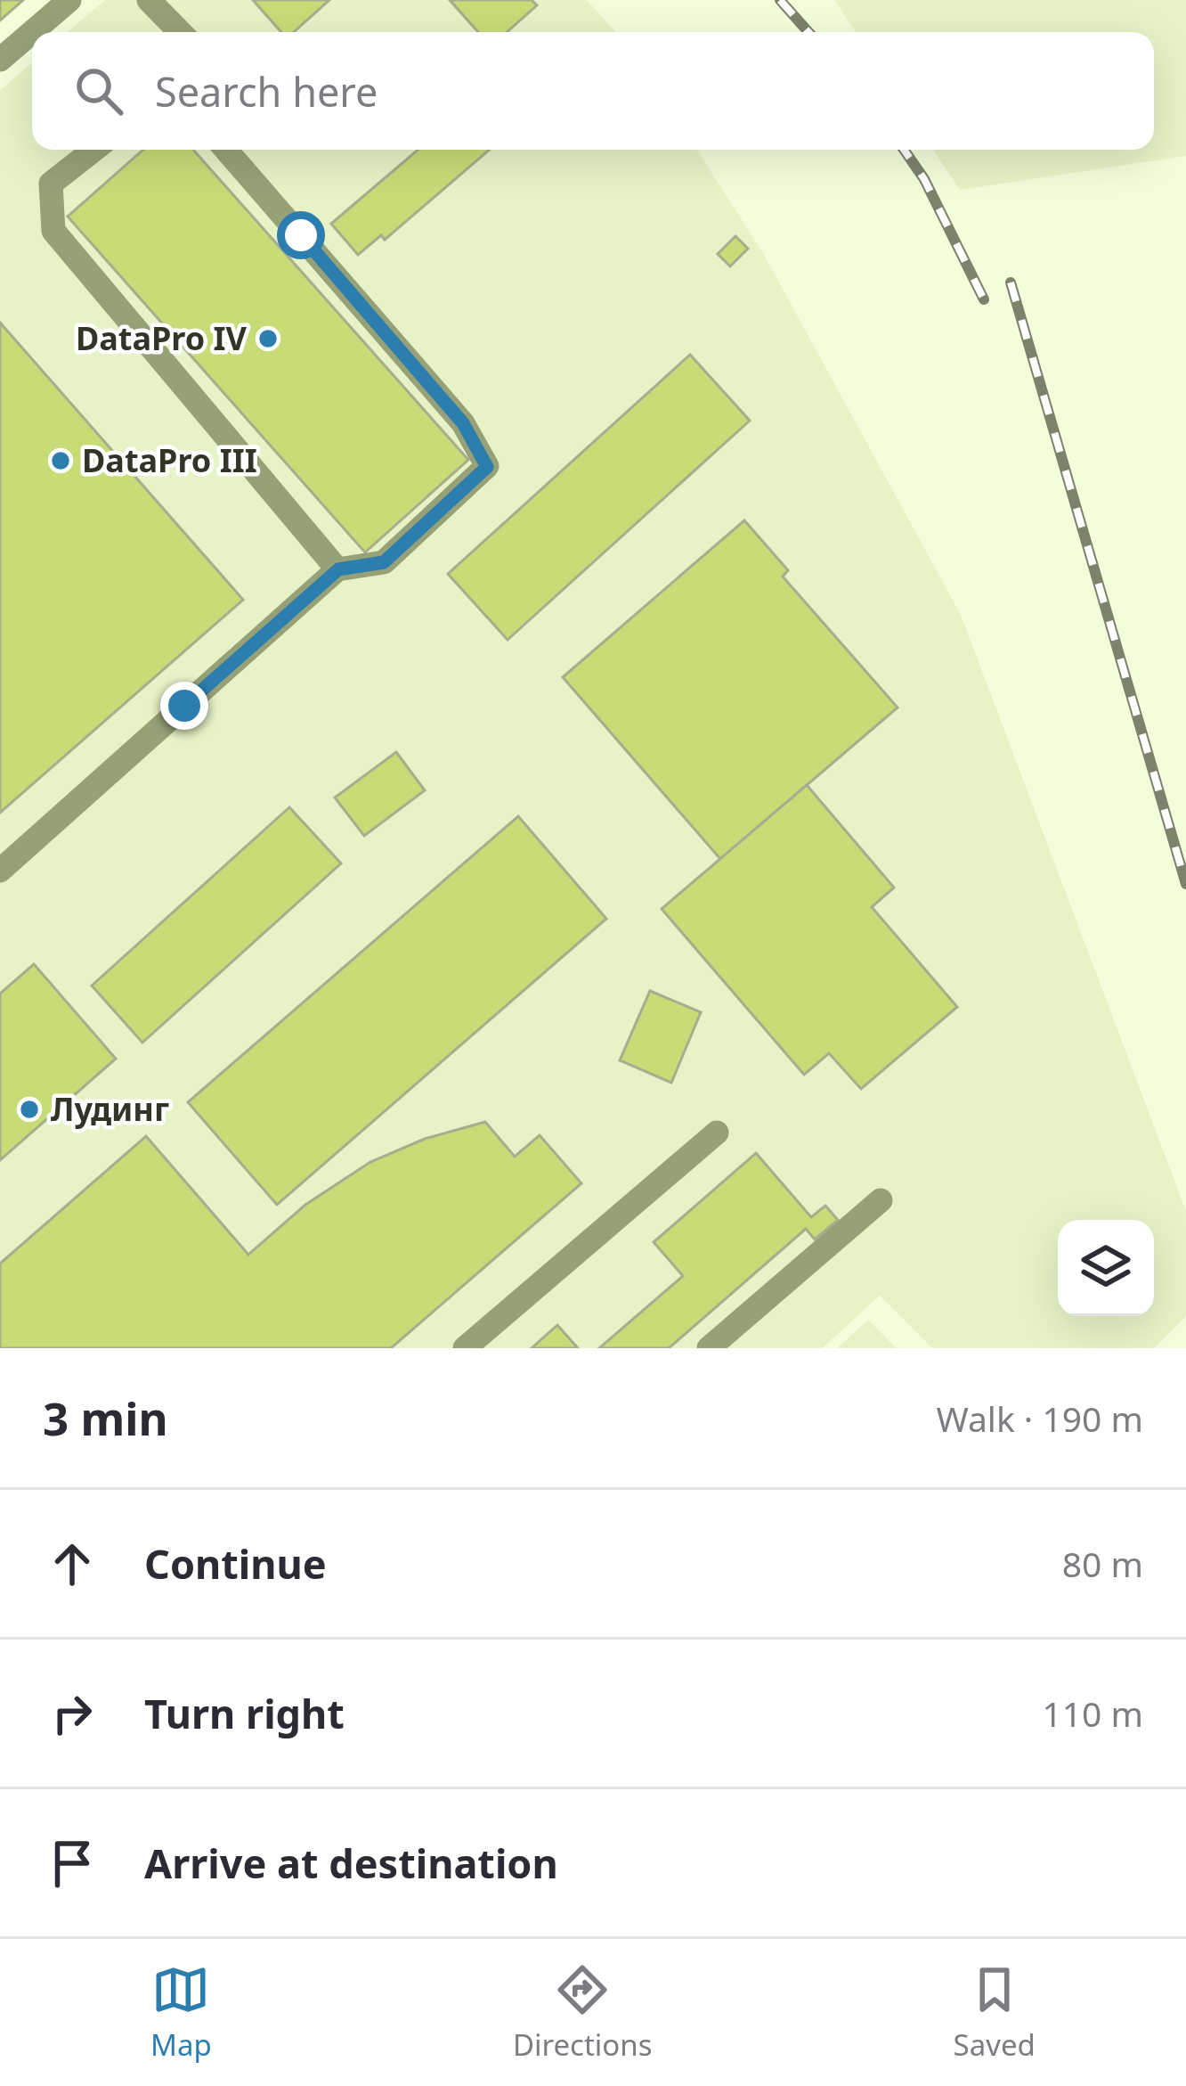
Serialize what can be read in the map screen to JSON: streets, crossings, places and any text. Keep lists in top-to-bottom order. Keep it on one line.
{"places":["DataPro IV","DataPro III","Лудинг"],"page":{"search":"Search here","heading":["3 min","Walk · 190 m"],"list":[["Continue","80 m"],["Turn right","110 m"],"Arrive at destination"],"nav":["Map","Directions","Saved"]}}
